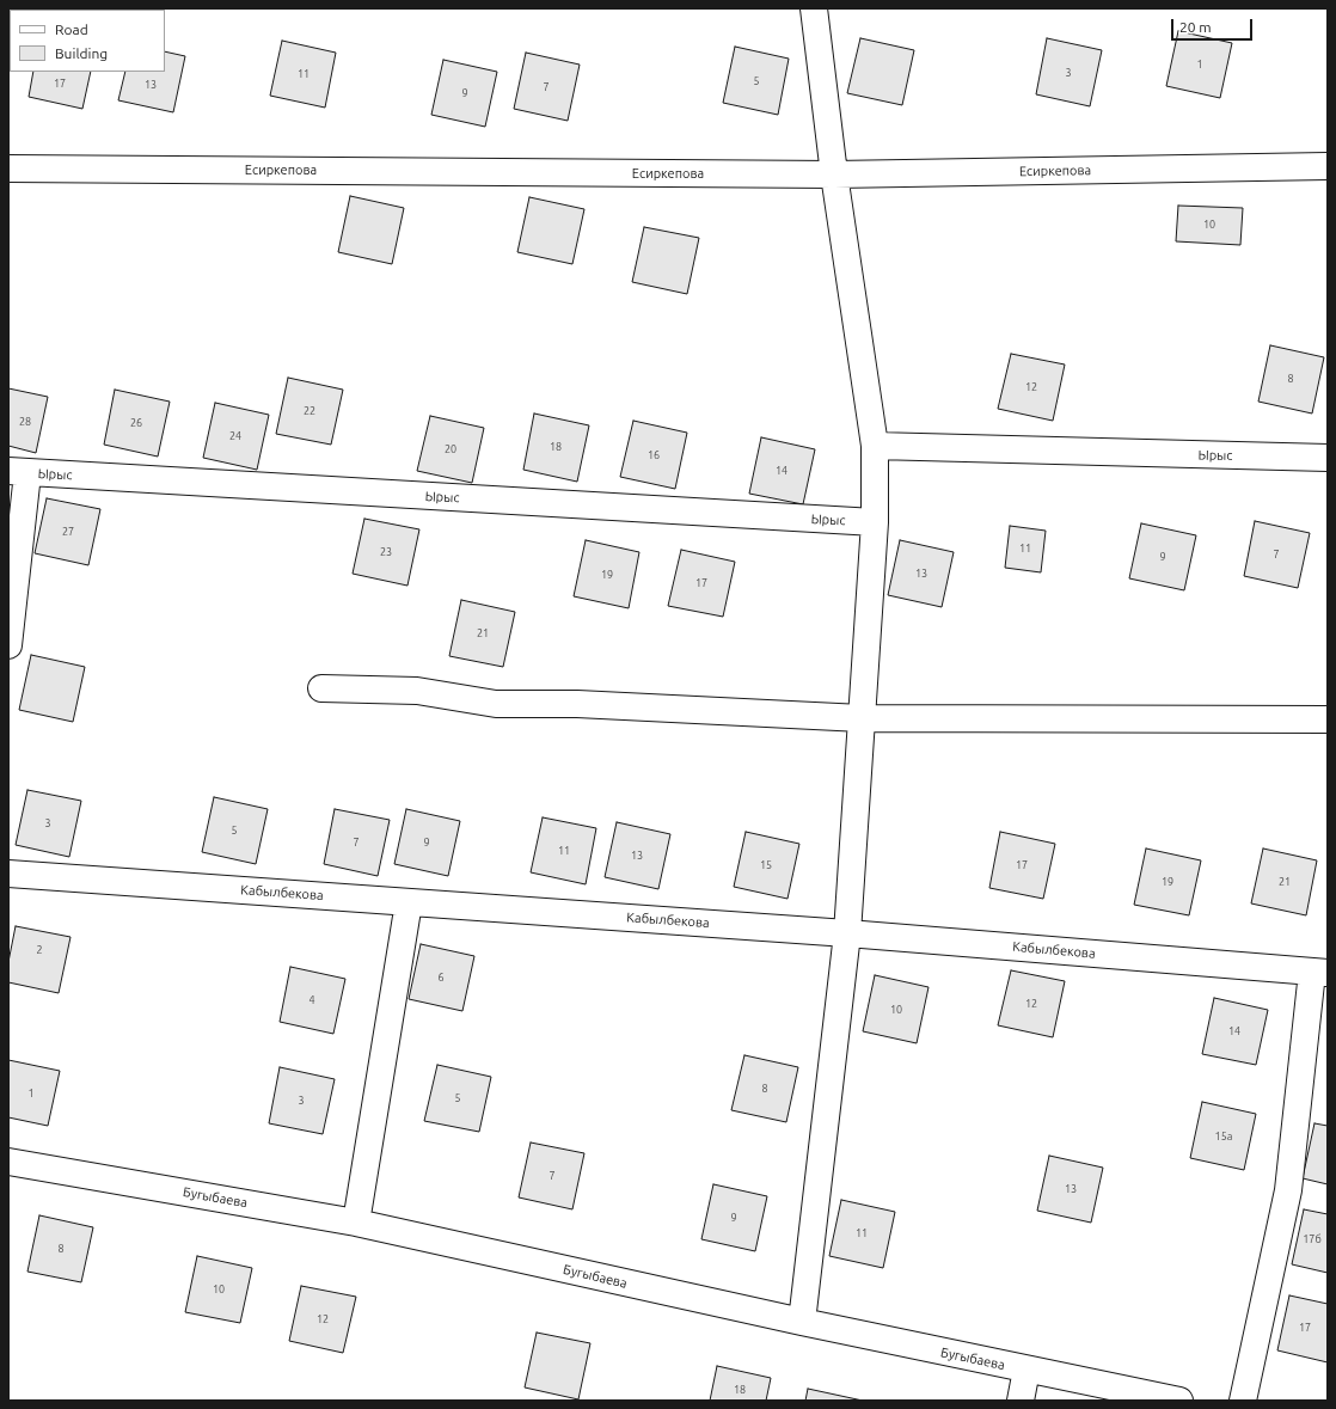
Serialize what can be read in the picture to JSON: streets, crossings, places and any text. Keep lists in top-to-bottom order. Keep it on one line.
{"streets":{"street":["Есиркепова","Ырыс","Кабылбекова","Бугыбаева"]},"house_numbers":["1","3","11","5","17","13","7","9","10","8","12","22","28","26","24","18","20","16","14","27","11","23","7","9","13","19","17","21","3","5","7","9","11","13","15","17","19","21","2","6","4","12","10","14","8","1","5","3","15а","7","13","9","11","17б","8","10","12","17","18"],"legend":["Road","Building"],"scale_bar":"20 m"}
